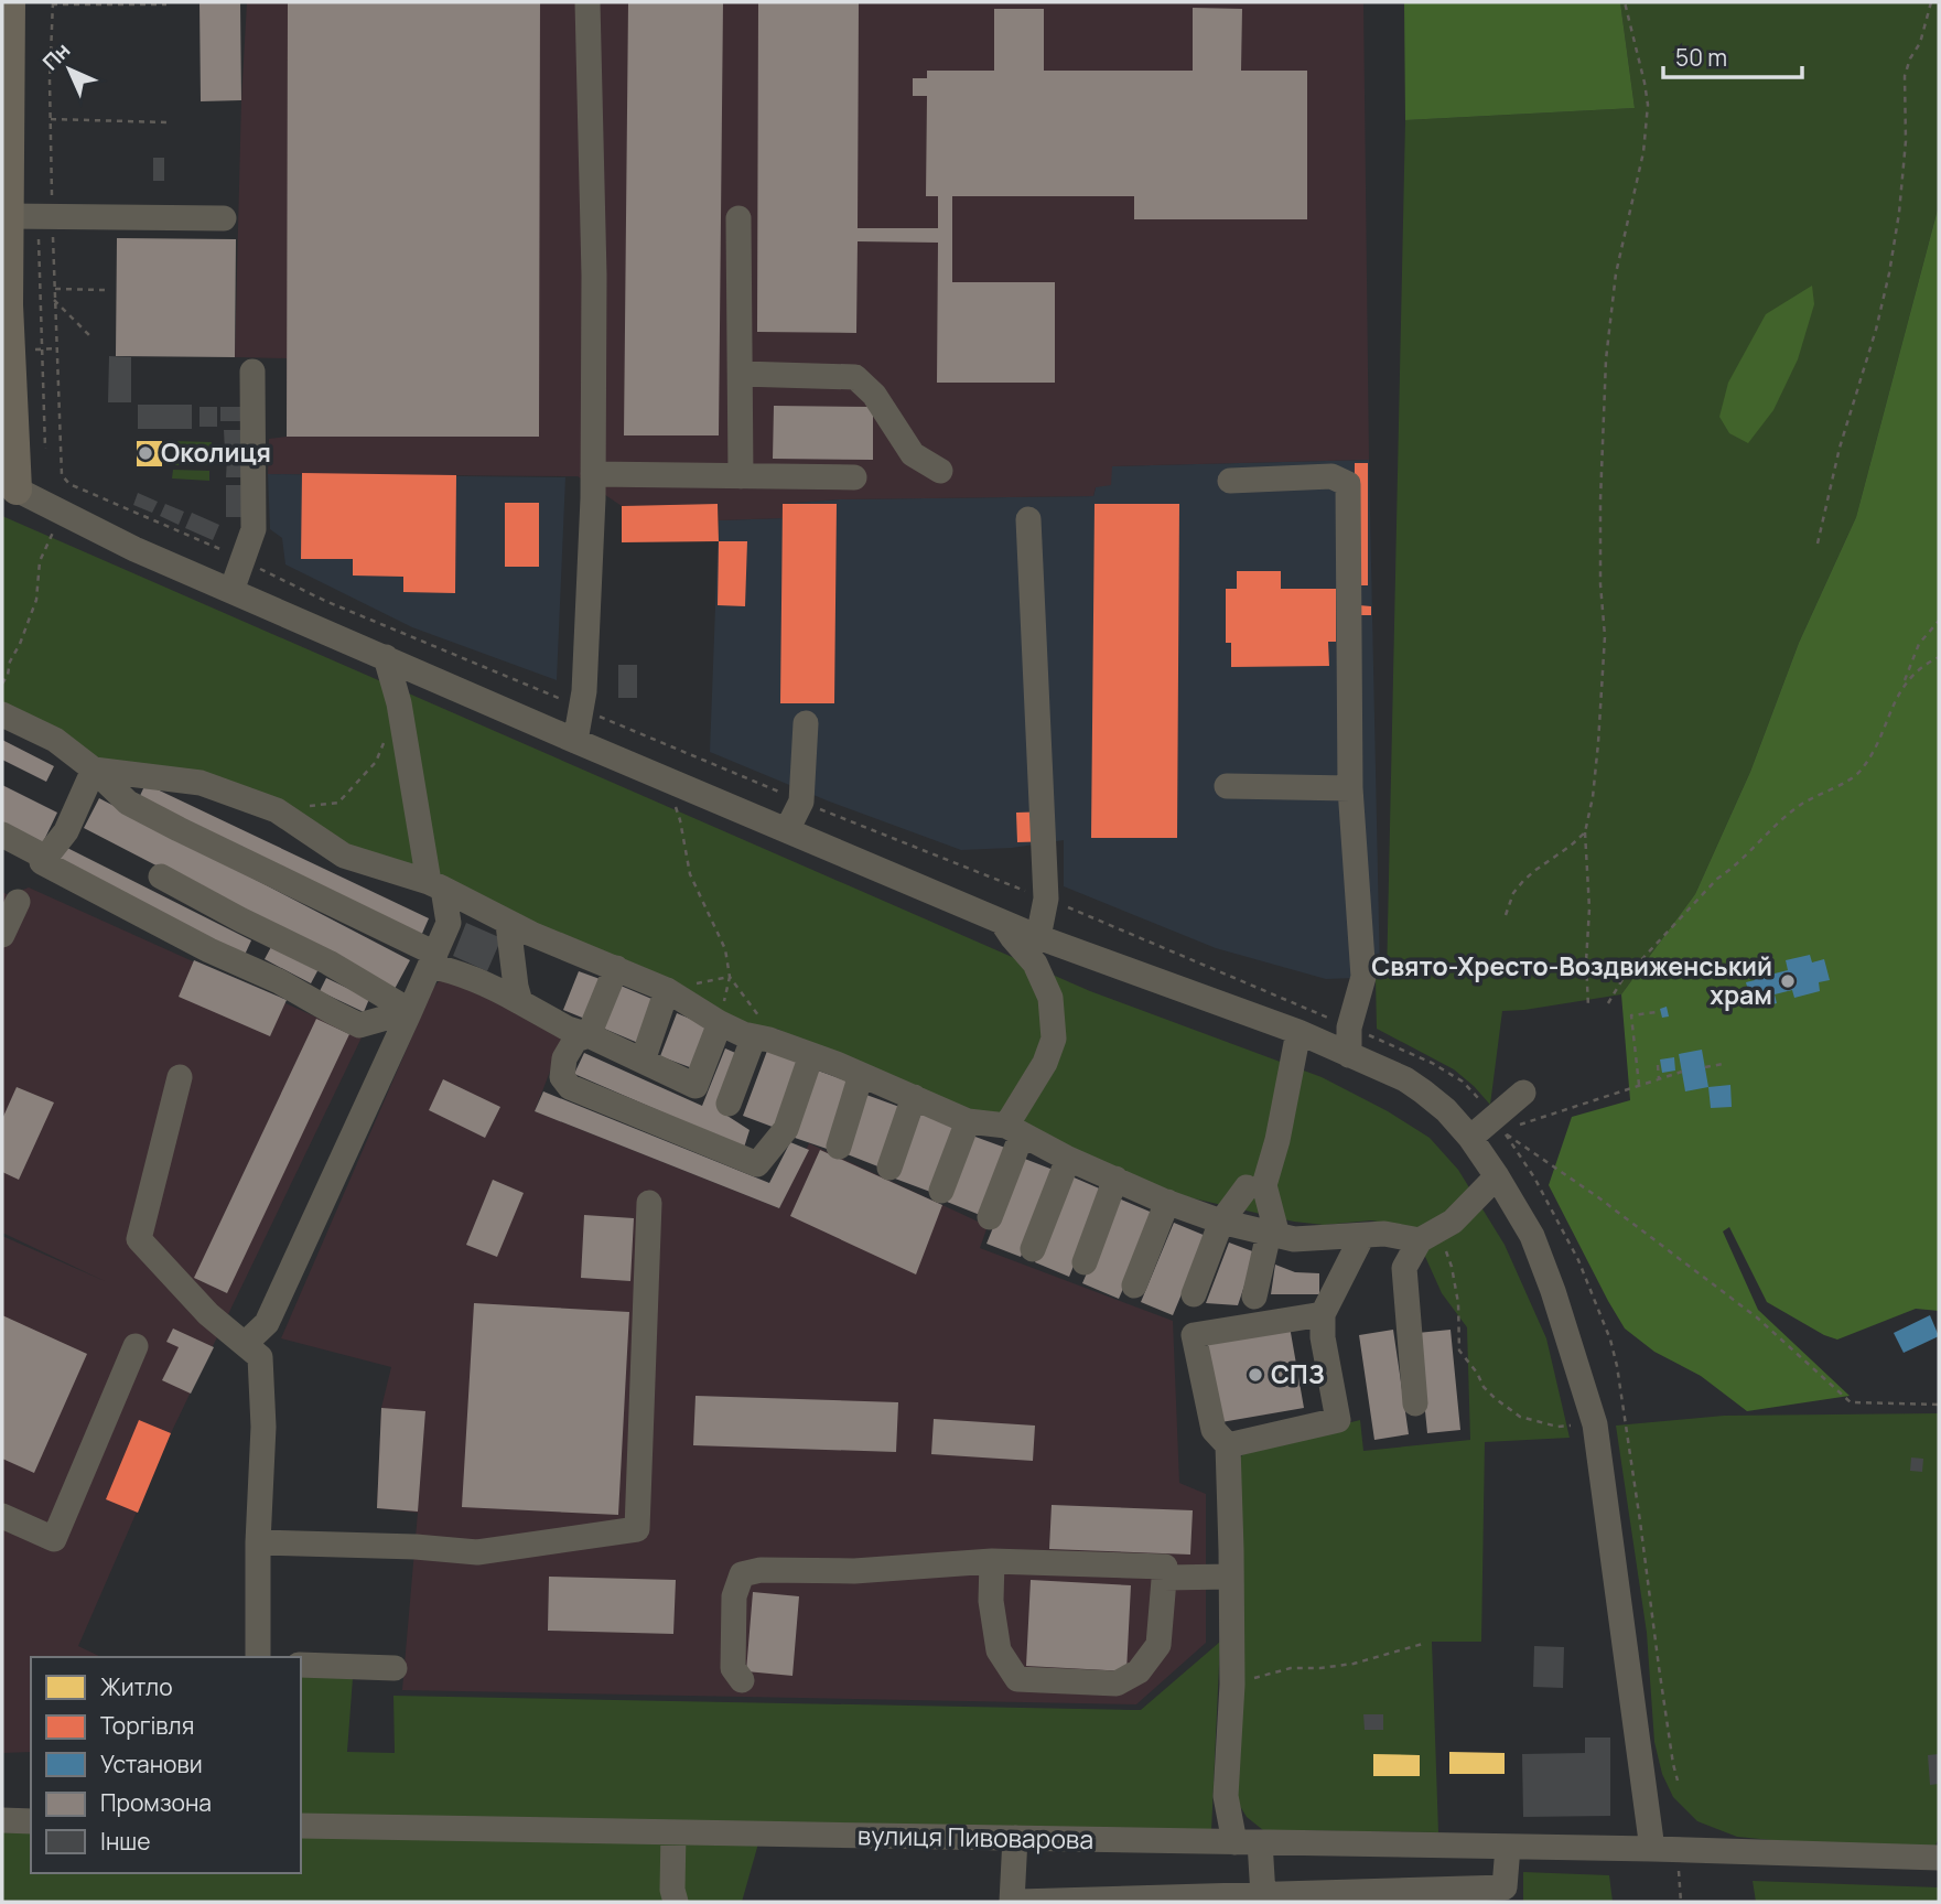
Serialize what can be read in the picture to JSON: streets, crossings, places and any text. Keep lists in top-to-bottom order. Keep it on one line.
{"streets":{"street":["вулиця Пивоварова"]},"places":["Околиця","Свято-Хресто-Воздвиженський храм","СПЗ"],"legend":["Житло","Торгівля","Установи","Промзона","Інше"],"scale_bar":"50 m","north":"top left"}
